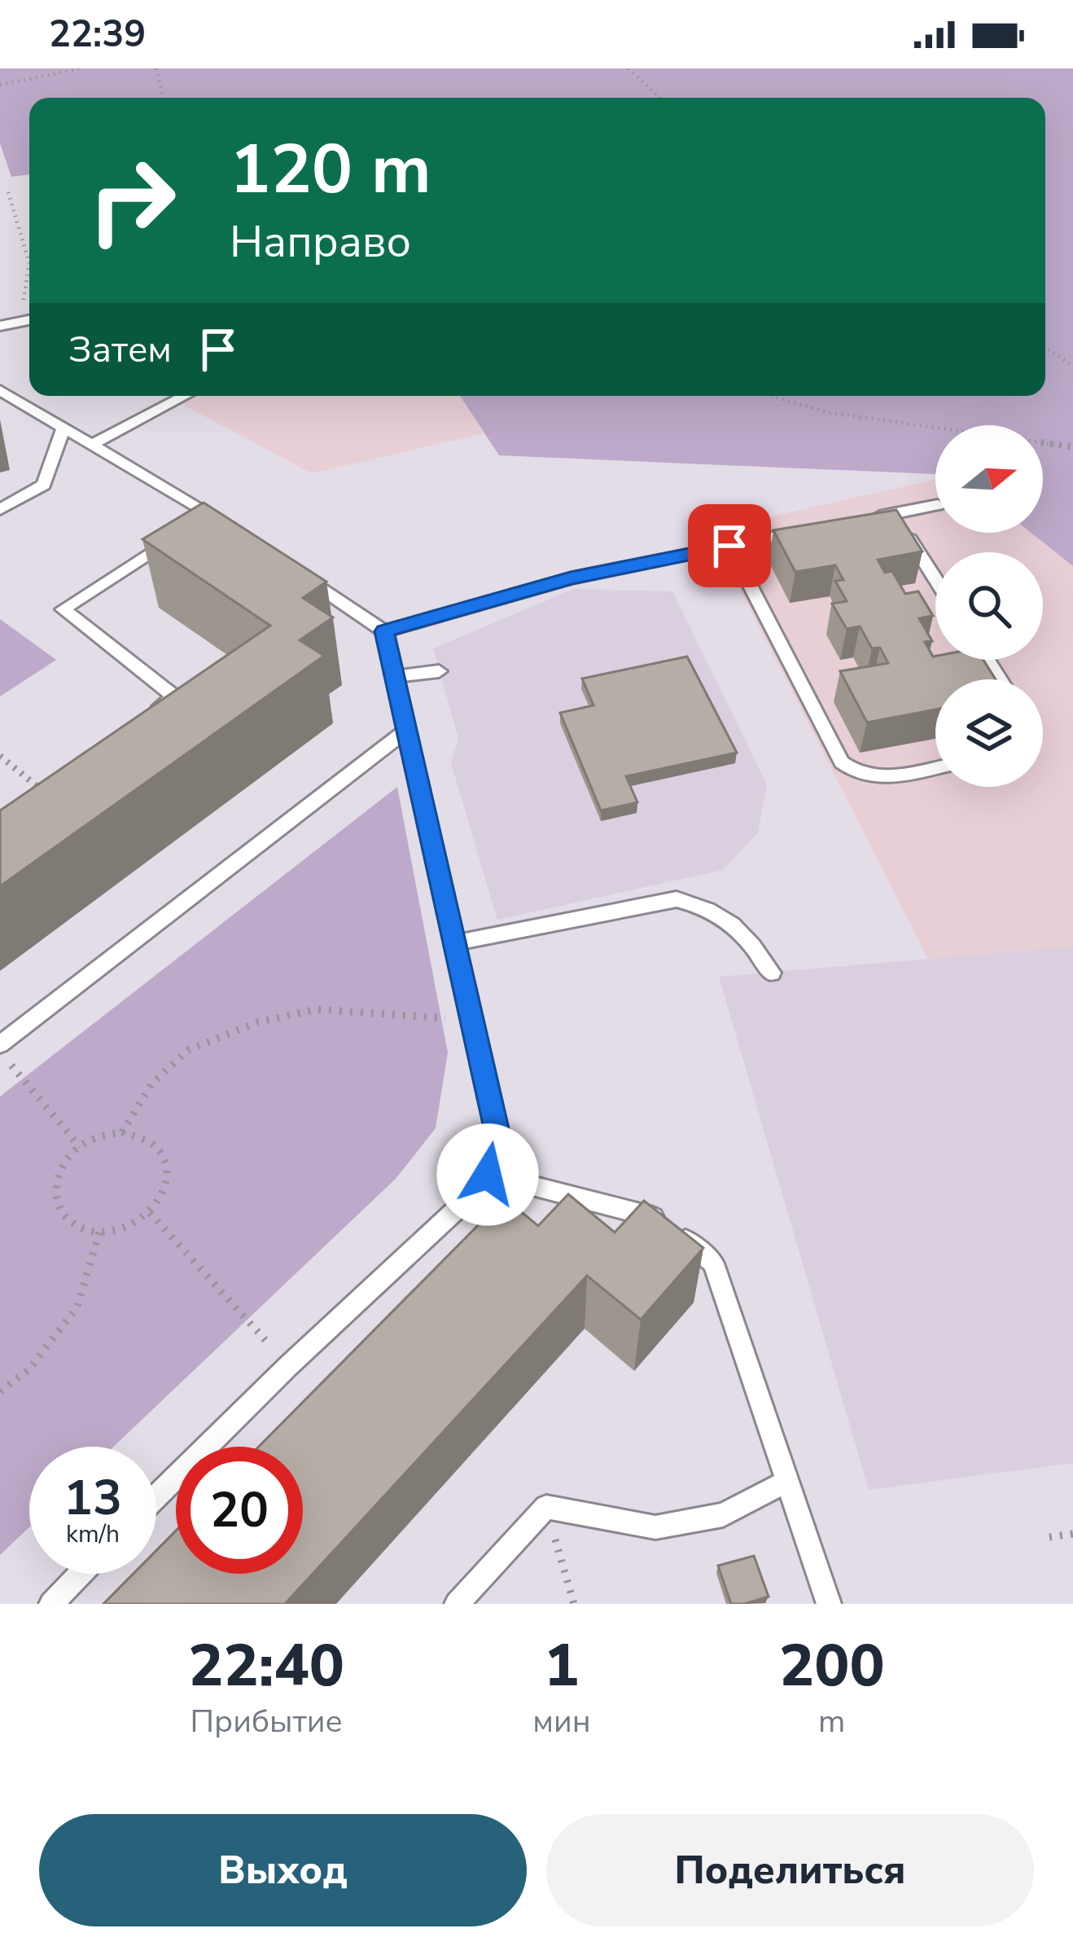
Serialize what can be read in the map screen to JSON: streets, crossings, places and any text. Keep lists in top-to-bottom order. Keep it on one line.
{"north":"right","page":{"status":"22:39","turn":["120 m","Направо"],"then":"Затем","speed":"13 km/h","limit":"20","eta":["22:40","Прибытие","1","мин","200","m"],"buttons":["Выход","Поделиться"]}}
